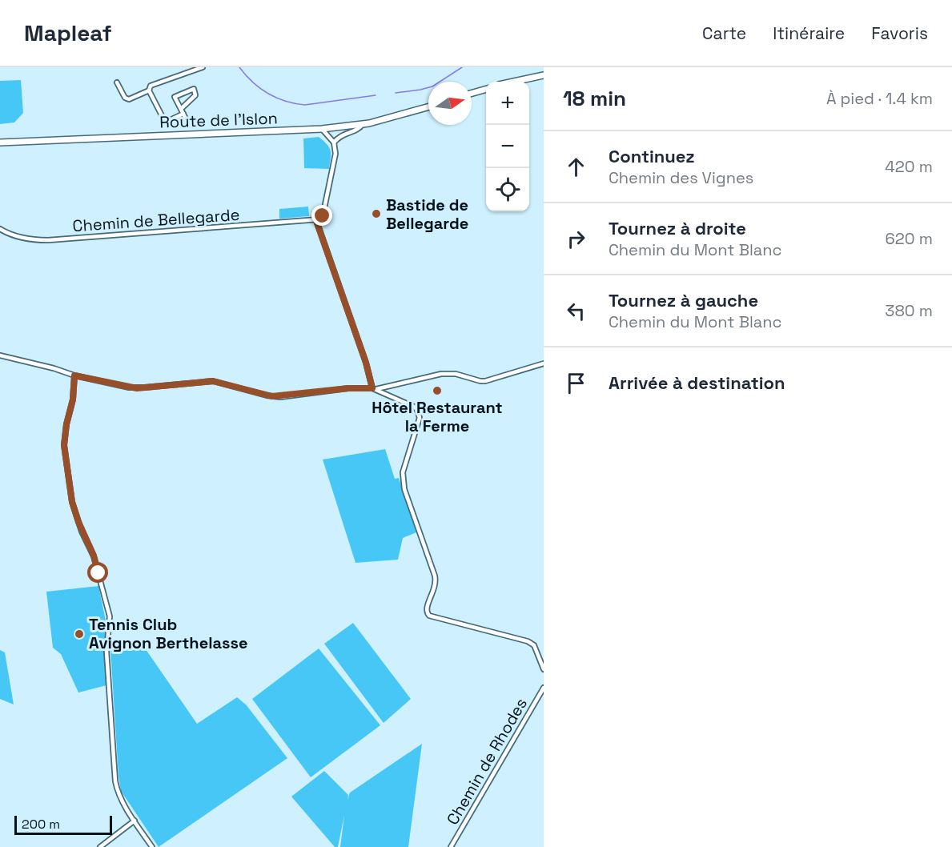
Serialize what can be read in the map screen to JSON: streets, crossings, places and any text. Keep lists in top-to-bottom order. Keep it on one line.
{"streets":{"street":["Route de l'Islon","Chemin de Bellegarde","Chemin de Rhodes"]},"places":["Bastide de Bellegarde","Hôtel Restaurant la Ferme","Tennis Club Avignon Berthelasse"],"scale_bar":"200 m","north":"right","page":{"header":"Mapleaf","nav":["Carte","Itinéraire","Favoris"],"heading":["18 min","À pied · 1.4 km"],"map_buttons":["+","−"],"list":[["Continuez","Chemin des Vignes","420 m"],["Tournez à droite","Chemin du Mont Blanc","620 m"],["Tournez à gauche","Chemin du Mont Blanc","380 m"],"Arrivée à destination"],"scale":"200 m"}}
